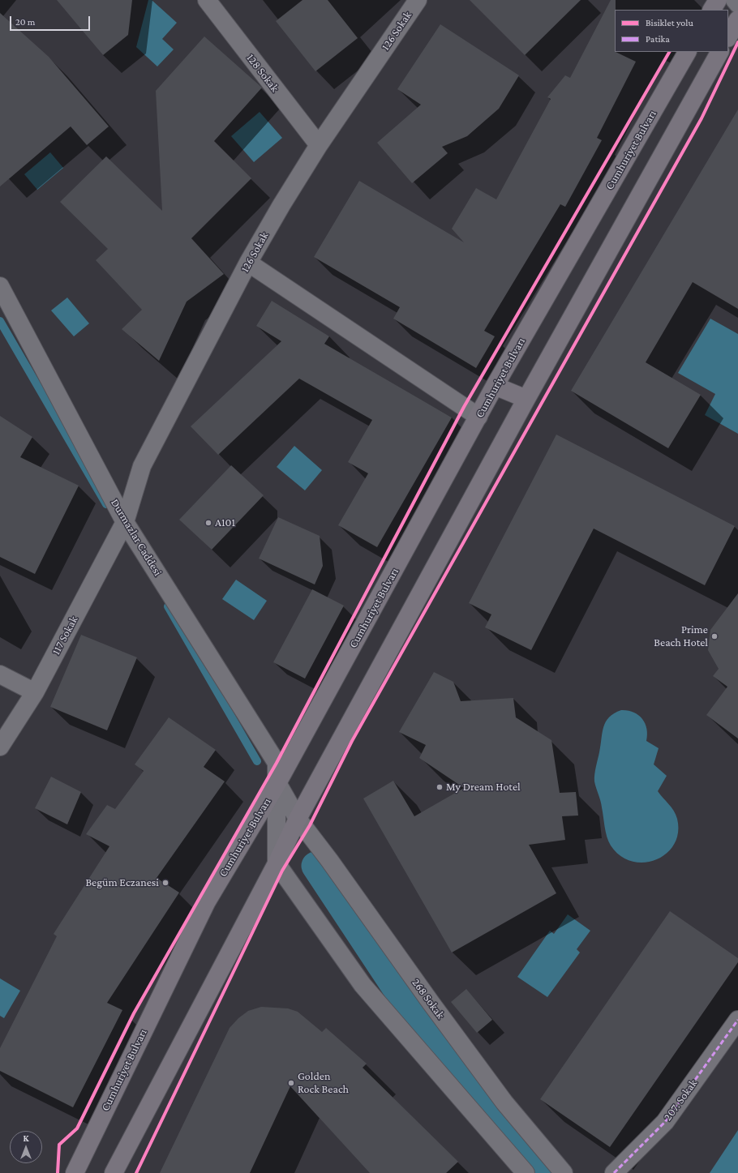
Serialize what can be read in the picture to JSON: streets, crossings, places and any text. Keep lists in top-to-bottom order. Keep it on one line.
{"streets":{"main road":["Cumhuriyet Bulvarı"],"street":["126 Sokak","128 Sokak","Durmazlar Caddesi","117 Sokak","268 Sokak","207. Sokak"]},"crossings":[["126 Sokak","128 Sokak"],["126 Sokak","Durmazlar Caddesi"],["126 Sokak","117 Sokak"],["Cumhuriyet Bulvarı","Durmazlar Caddesi"],["Cumhuriyet Bulvarı","268 Sokak"],["Durmazlar Caddesi","117 Sokak"],["Durmazlar Caddesi","268 Sokak"]],"places":["A101","Prime Beach Hotel","My Dream Hotel","Begüm Eczanesi","Golden Rock Beach"],"legend":["Bisiklet yolu","Patika"],"scale_bar":"20 m","north":"top"}
